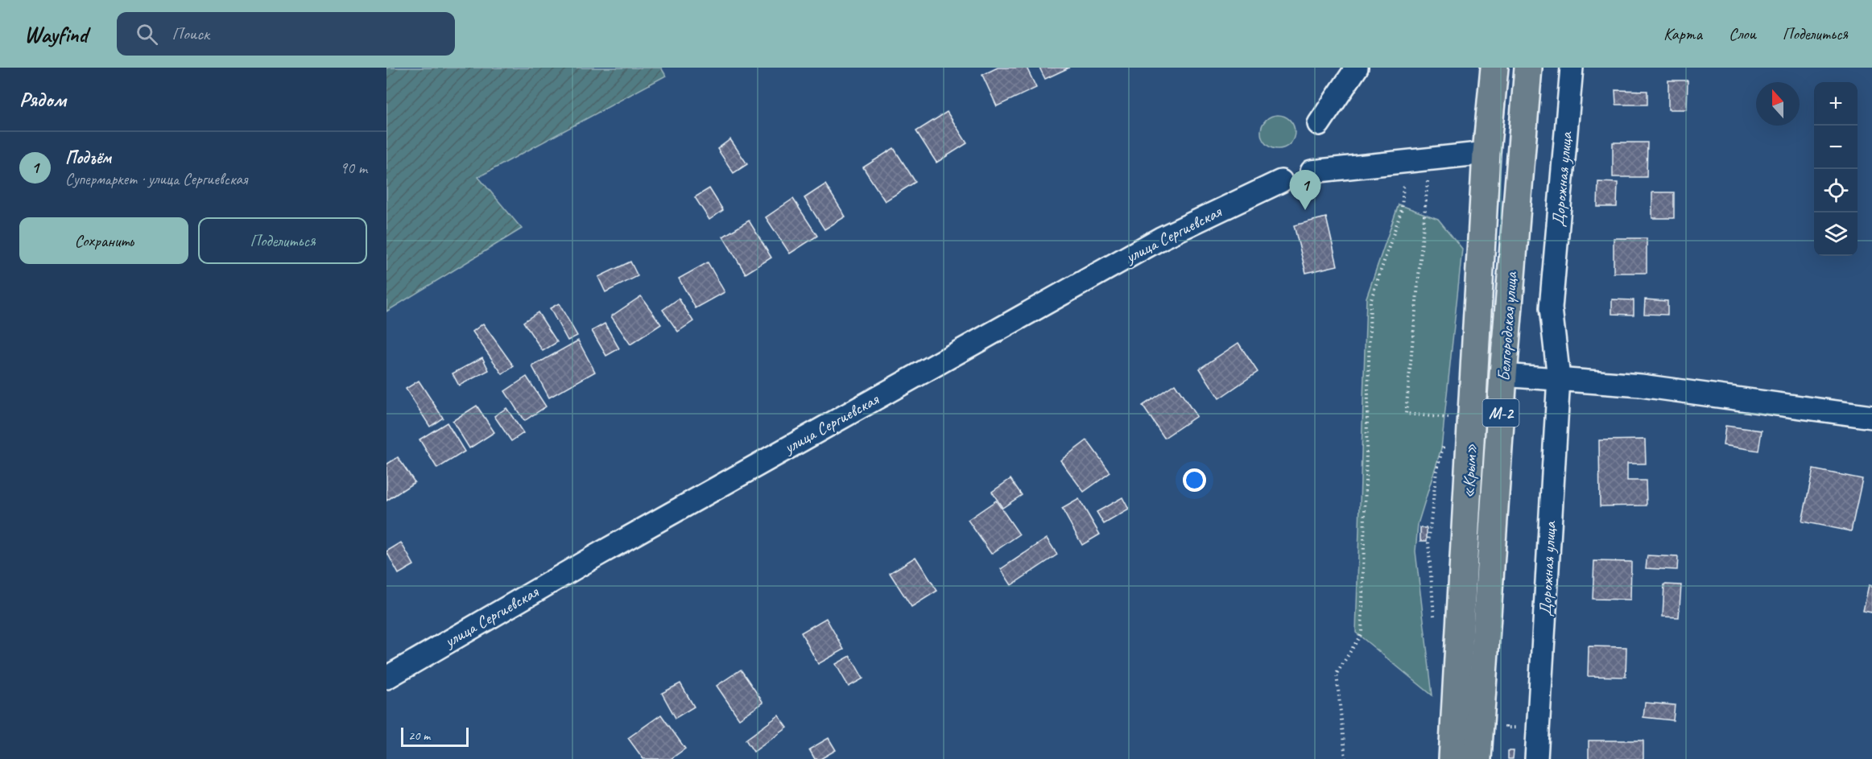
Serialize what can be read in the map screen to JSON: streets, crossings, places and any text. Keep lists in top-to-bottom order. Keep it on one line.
{"streets":{"main road":["Белгородская улица","М-2","«Крым»"],"street":["Дорожная улица","улица Сергиевская"]},"scale_bar":"20 m","north":"top","page":{"header":"Wayfind","search":"Поиск","nav":["Карта","Слои","Поделиться"],"heading":"Рядом","map_buttons":["+","−"],"list":[{"mark":"1","name":"Подъём","note":"Супермаркет · улица Сергиевская","value":"90 m"}],"pins":"1","buttons":["Сохранить","Поделиться"],"scale":"20 m"}}
